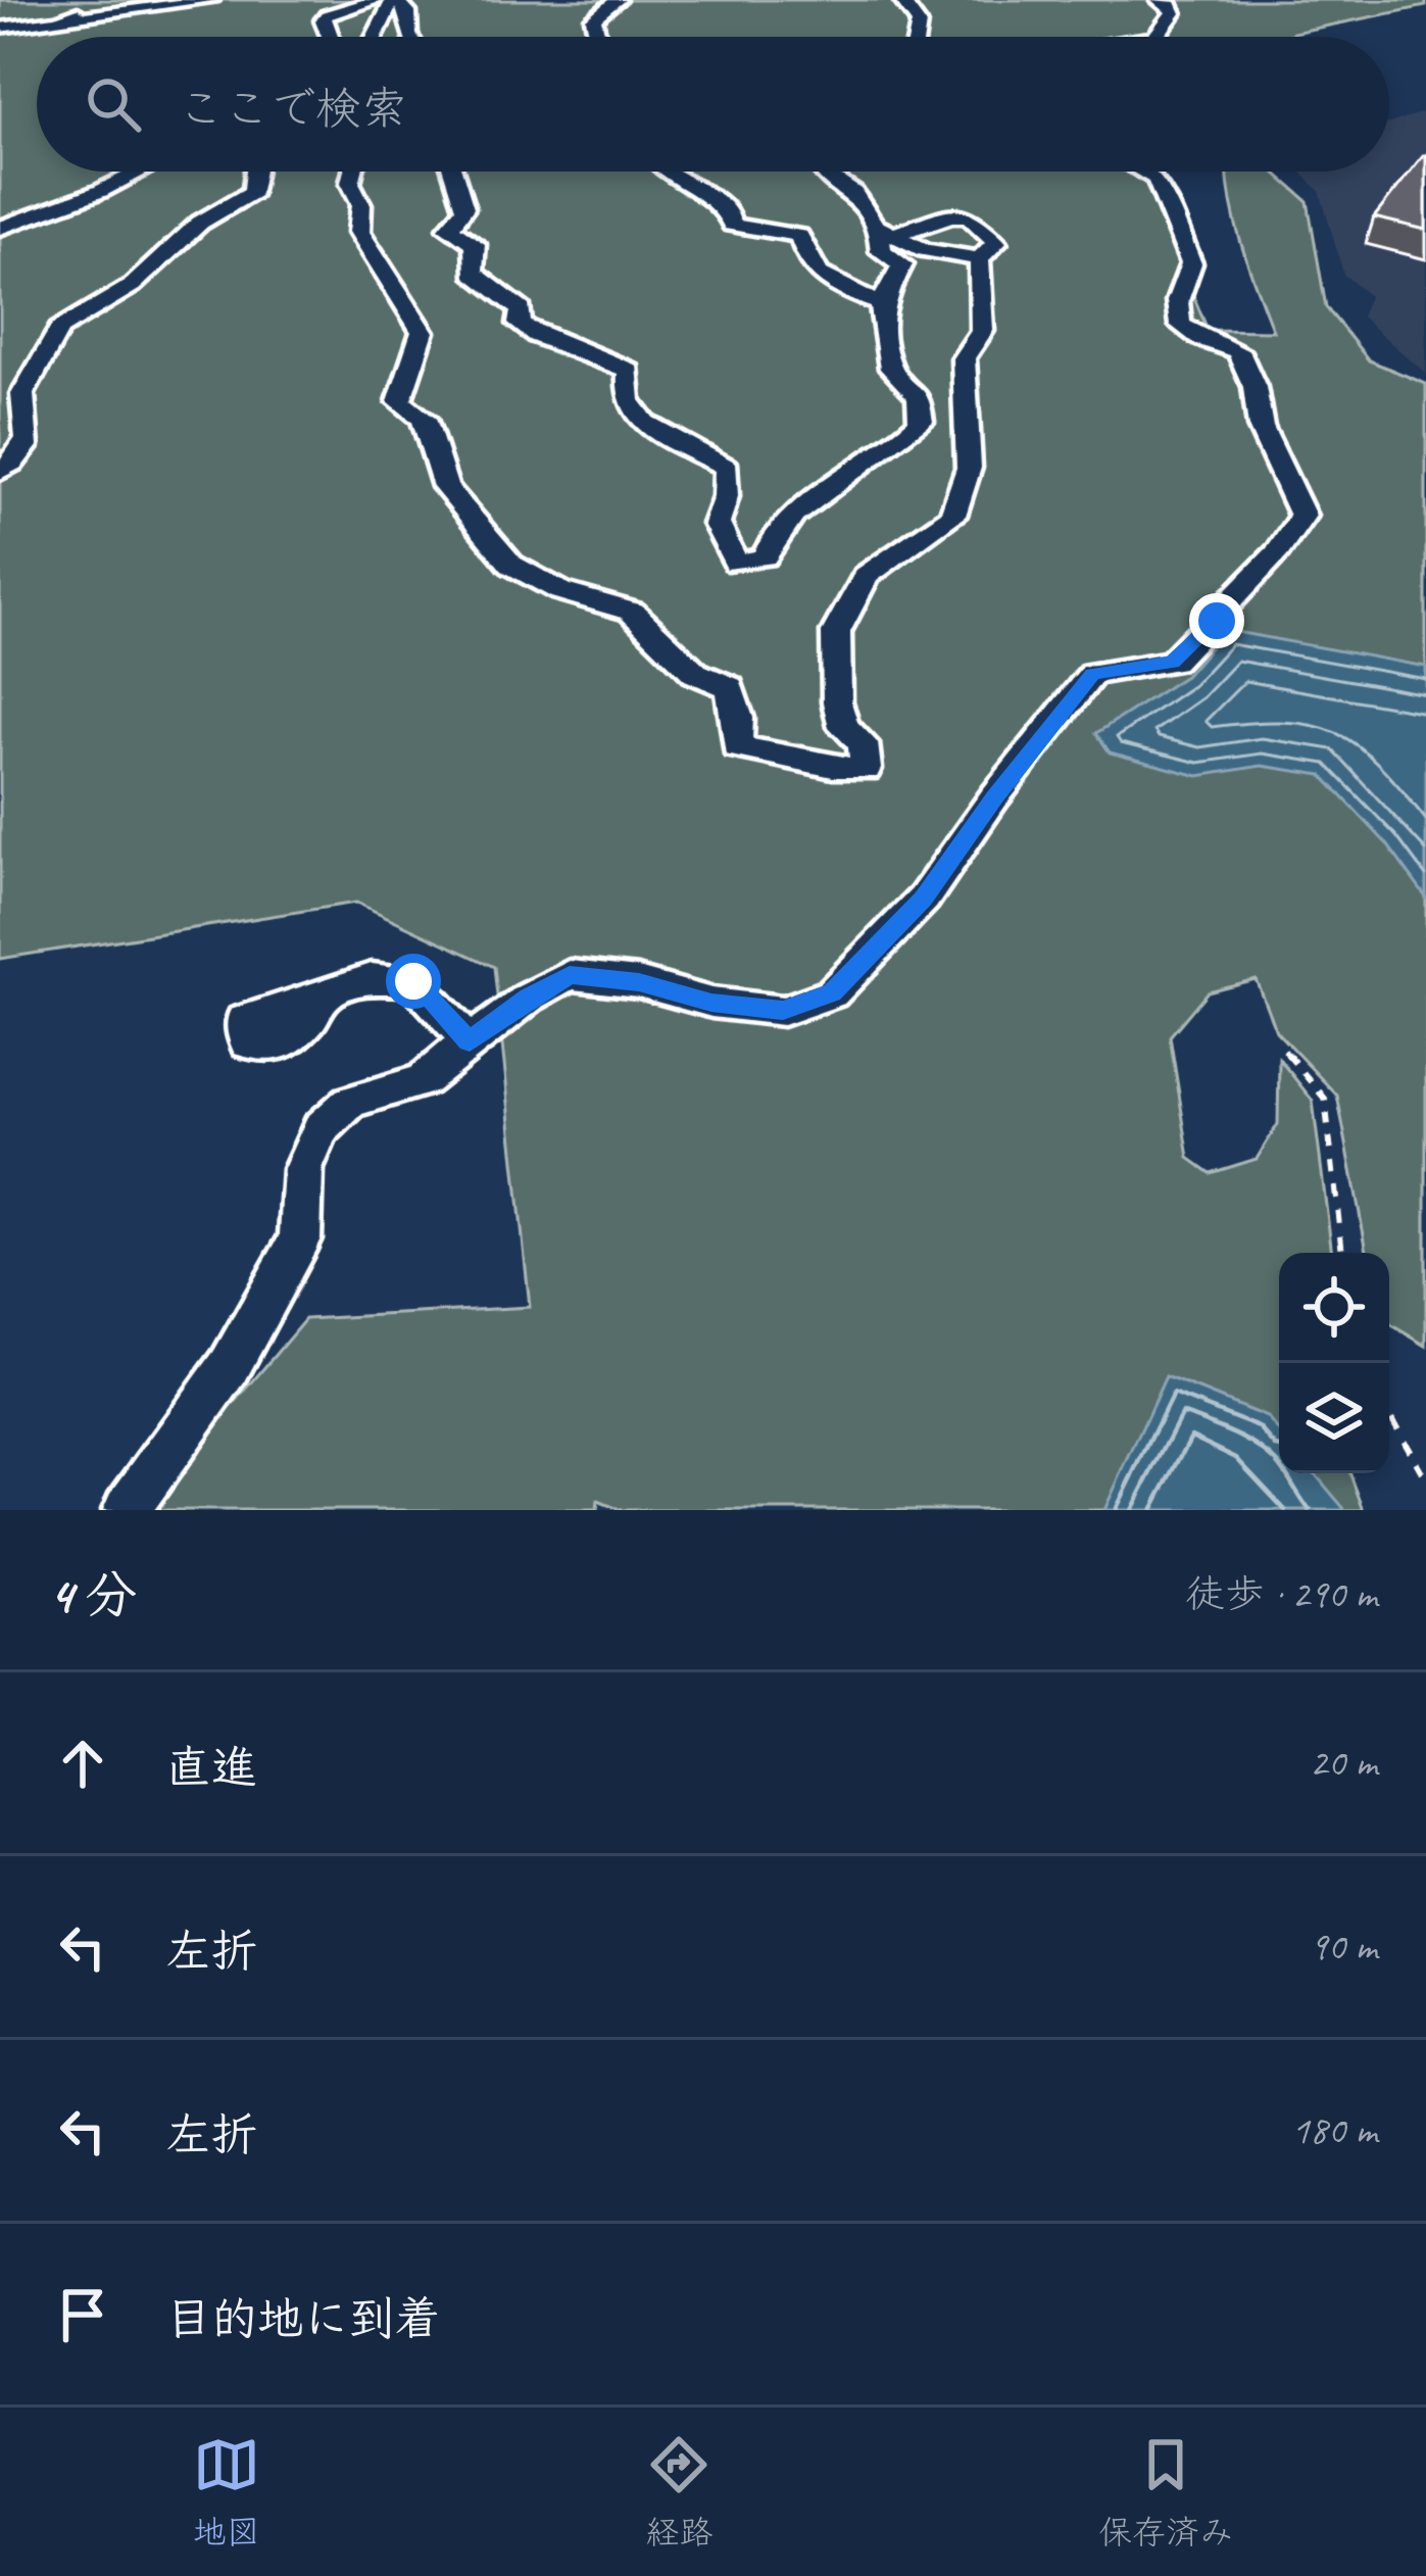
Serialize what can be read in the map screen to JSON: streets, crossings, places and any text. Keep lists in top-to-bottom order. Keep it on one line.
{"page":{"search":"ここで検索","heading":["4 分","徒歩 · 290 m"],"list":[["直進","20 m"],["左折","90 m"],["左折","180 m"],"目的地に到着"],"nav":["地図","経路","保存済み"]}}
